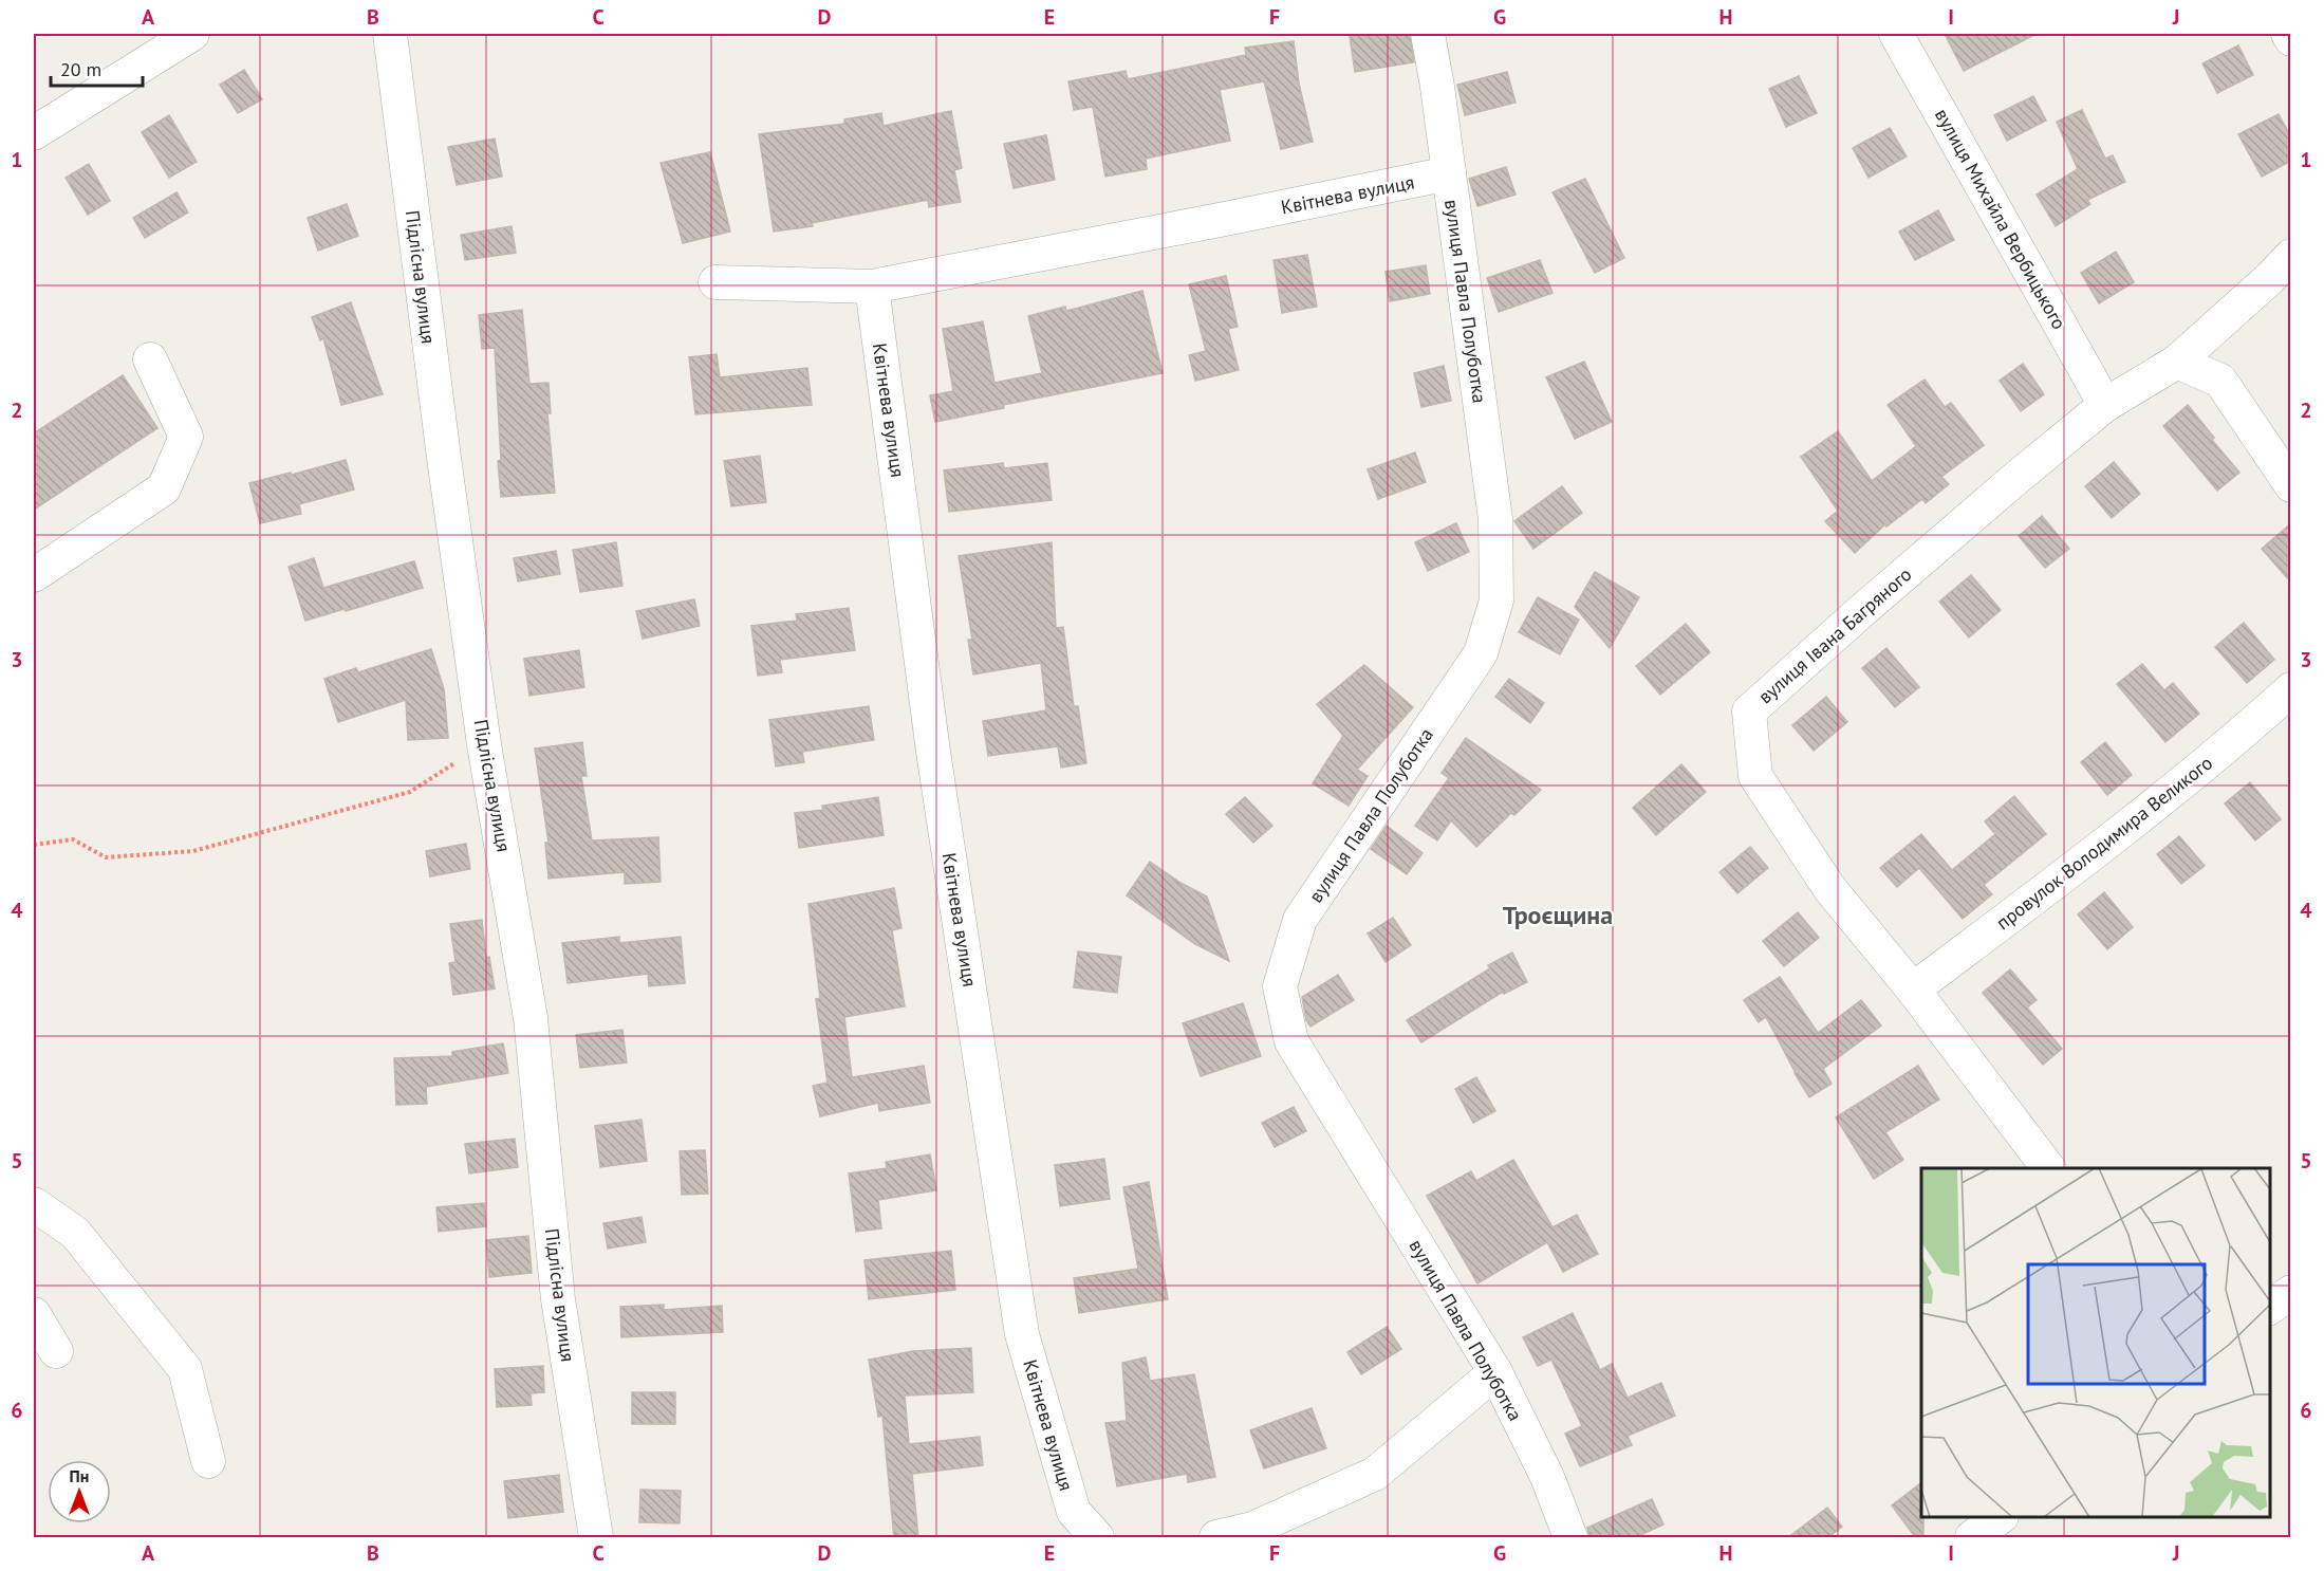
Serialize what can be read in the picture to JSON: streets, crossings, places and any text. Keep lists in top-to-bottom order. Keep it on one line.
{"streets":{"street":["Квітнева вулиця","вулиця Михайла Вербицького","Підлісна вулиця","вулиця Павла Полуботка","вулиця Івана Багряного","провулок Володимира Великого"]},"crossings":[["Квітнева вулиця","вулиця Павла Полуботка"],["вулиця Михайла Вербицького","вулиця Івана Багряного"],["вулиця Івана Багряного","провулок Володимира Великого"]],"districts":["Троєщина"],"scale_bar":"20 m","north":"top","grid":{"columns":["A","B","C","D","E","F","G","H","I","J"],"rows":["1","2","3","4","5","6"]}}
